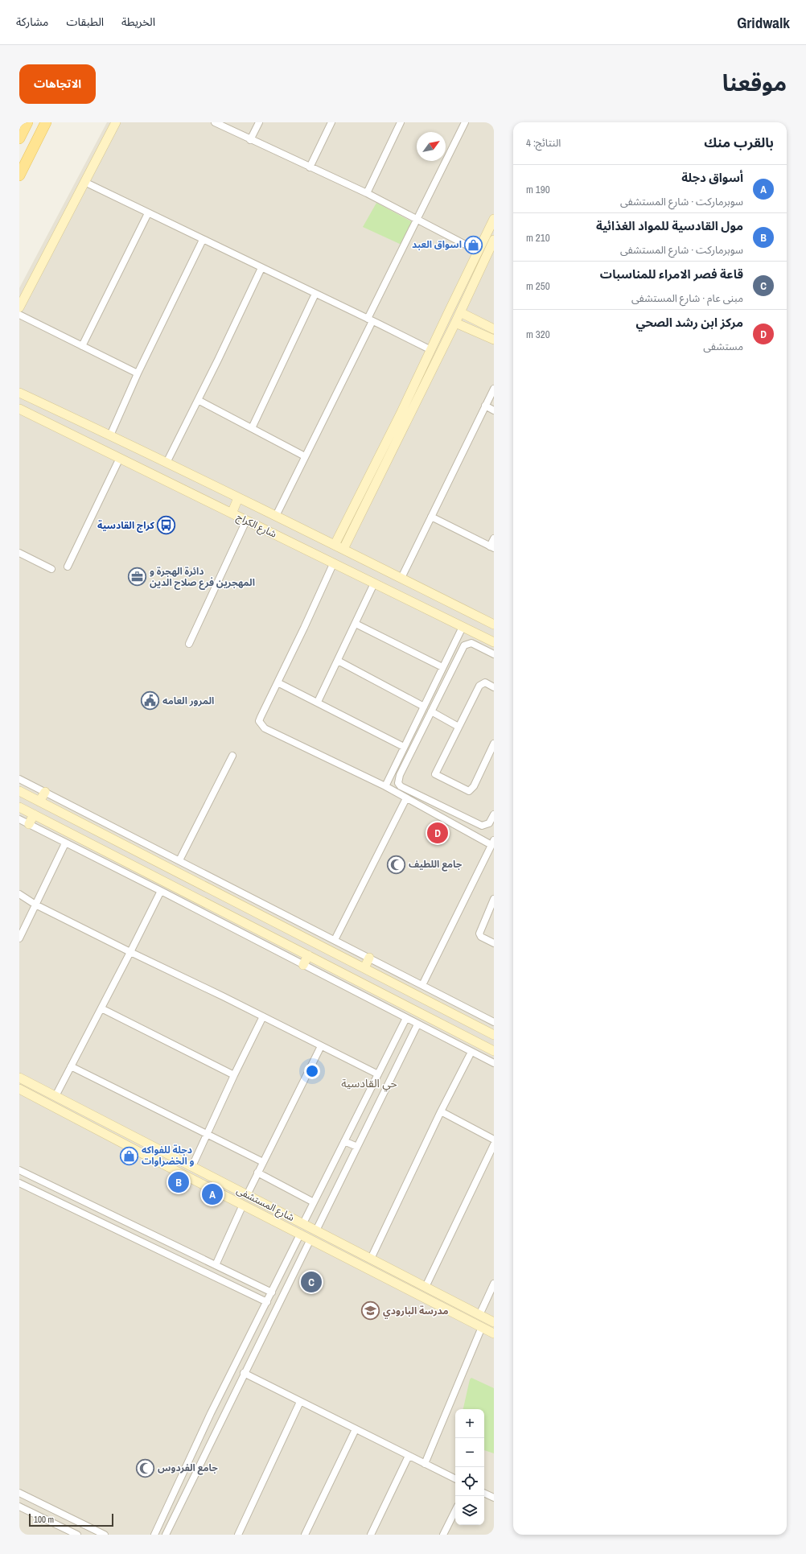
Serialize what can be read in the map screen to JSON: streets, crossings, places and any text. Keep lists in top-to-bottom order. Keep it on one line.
{"streets":{"street":["شارع الكراج","شارع المستشفى"]},"districts":["حي القادسية"],"places":{"shop":["اسواق العبد","دجلة للفواكه و الخضراوات"],"bus stop":["كراج القادسية"],"office":["دائرة الهجرة و المهجرين فرع صلاح الدين"],"public building":["المرور العامه"],"mosque":["جامع اللطیف","جامع الفردوس"],"school or university":["مدرسة البارودي"]},"scale_bar":"100 m","north":"top right","page":{"header":"Gridwalk","nav":["الخريطة","الطبقات","مشاركة"],"title":"موقعنا","buttons":"الاتجاهات","heading":["بالقرب منك","النتائج: 4"],"list":[{"mark":"A","name":"أسواق دجلة","note":"سوبرماركت · شارع المستشفى","value":"190 m"},{"mark":"B","name":"مول القادسية للمواد الغذائية","note":"سوبرماركت · شارع المستشفى","value":"210 m"},{"mark":"C","name":"قاعة فصر الامراء للمناسبات","note":"مبنى عام · شارع المستشفى","value":"250 m"},{"mark":"D","name":"مركز ابن رشد الصحي","note":"مستشفى","value":"320 m"}],"pins":["D","B","A","C"],"map_buttons":["+","−"],"scale":"100 m"}}
